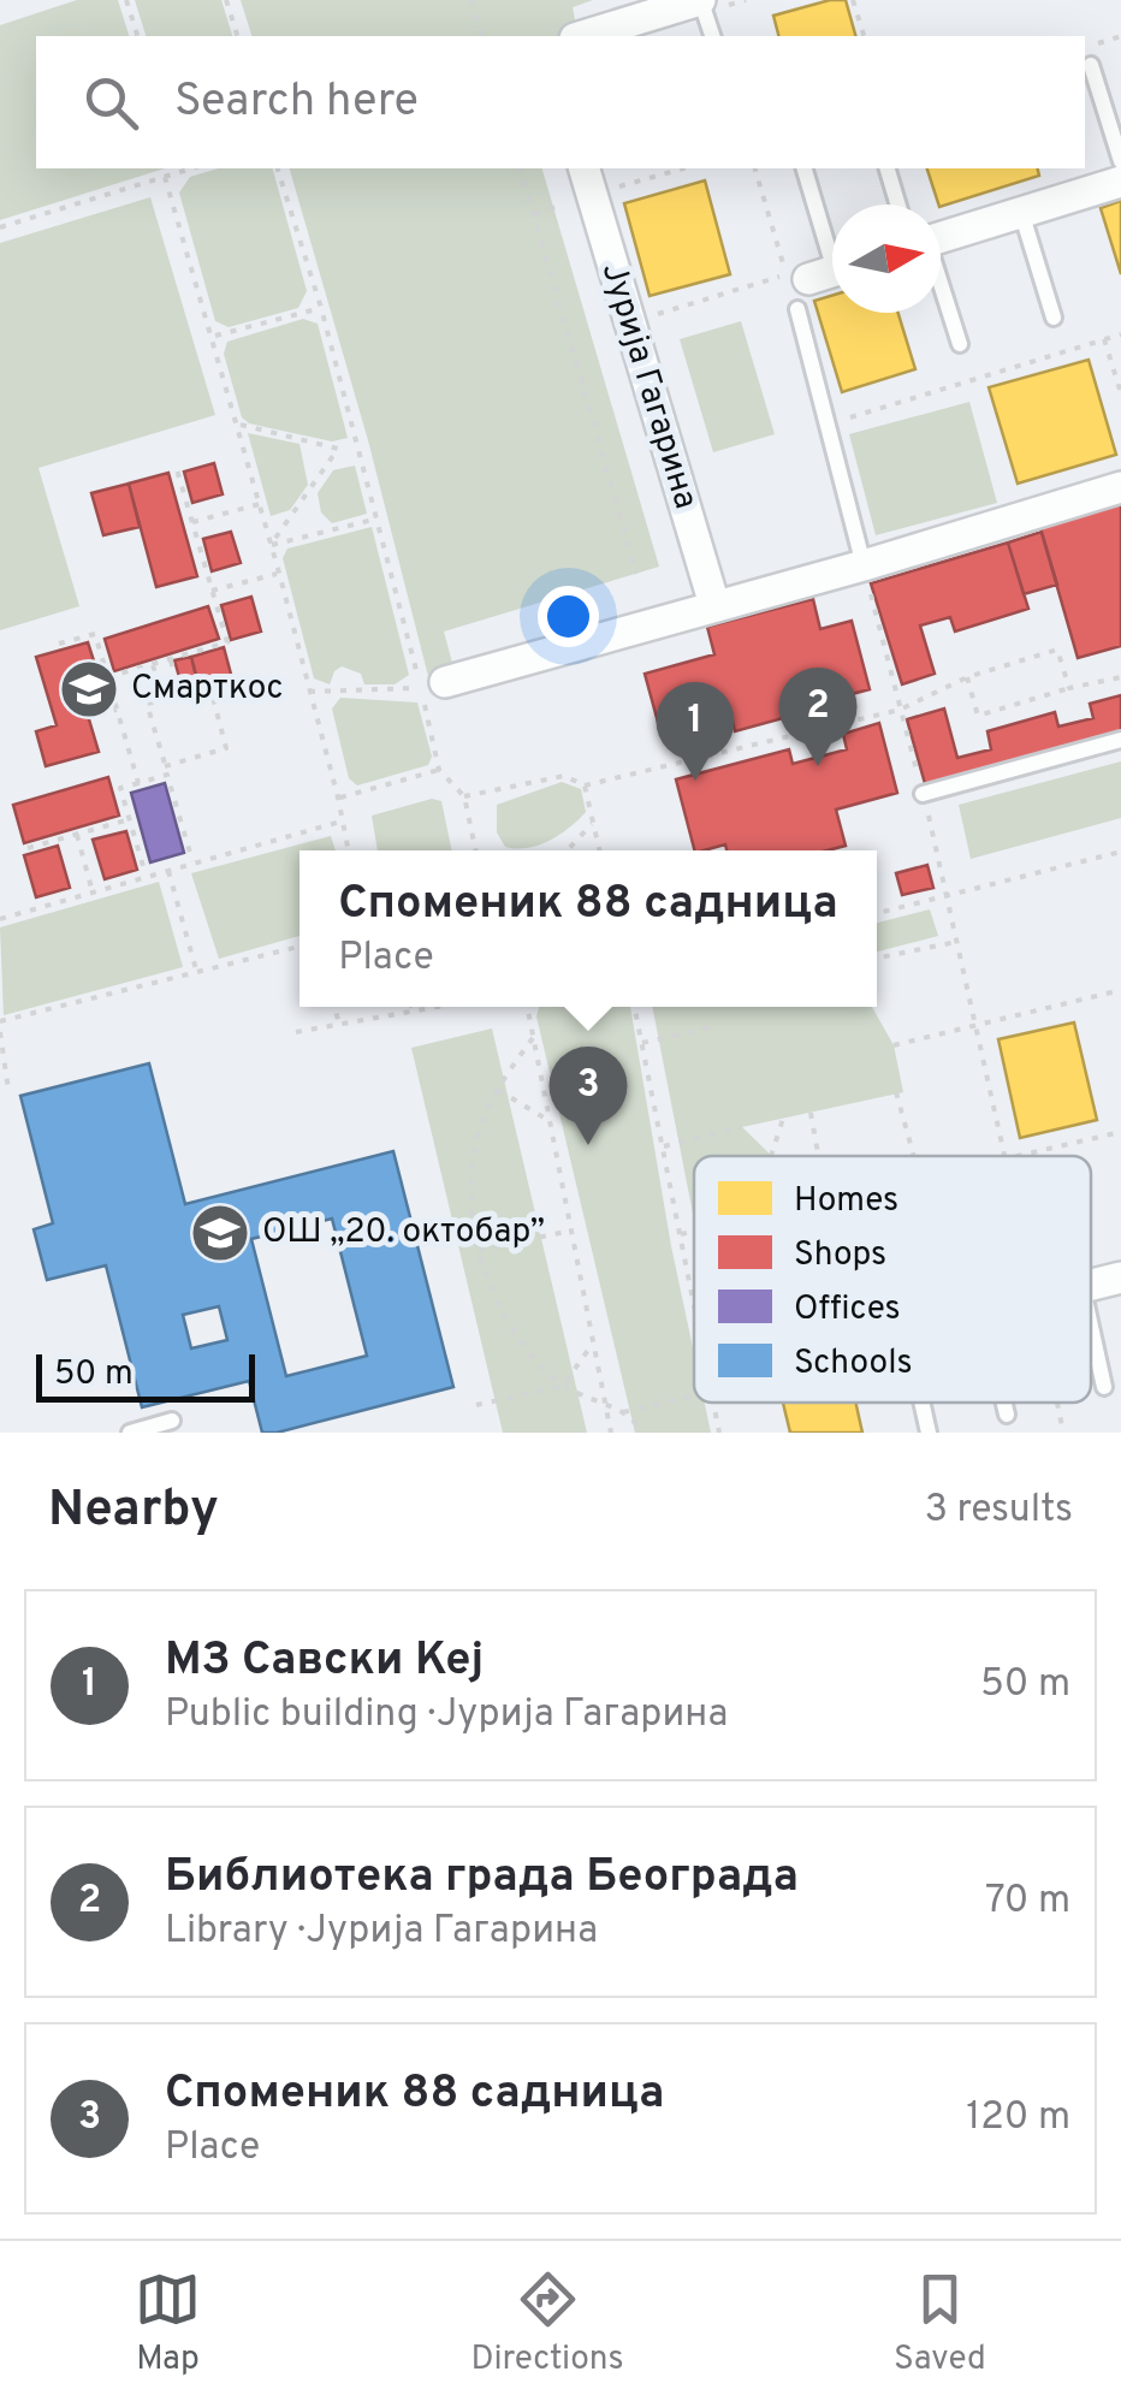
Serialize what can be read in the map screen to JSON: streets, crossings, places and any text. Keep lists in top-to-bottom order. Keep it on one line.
{"streets":{"street":["Јурија Гагарина"]},"places":{"school or university":["Смарткос","ОШ „20. октобар”"]},"legend":["Homes","Shops","Offices","Schools"],"scale_bar":"50 m","north":"right","page":{"search":"Search here","pins":["2","1","3"],"popup":["Споменик 88 садница","Place"],"scale":"50 m","heading":["Nearby","3 results"],"list":[{"mark":"1","name":"МЗ Савски Кеј","note":"Public building · Јурија Гагарина","value":"50 m"},{"mark":"2","name":"Библиотека града Београда","note":"Library · Јурија Гагарина","value":"70 m"},{"mark":"3","name":"Споменик 88 садница","note":"Place","value":"120 m"}],"nav":["Map","Directions","Saved"]}}
